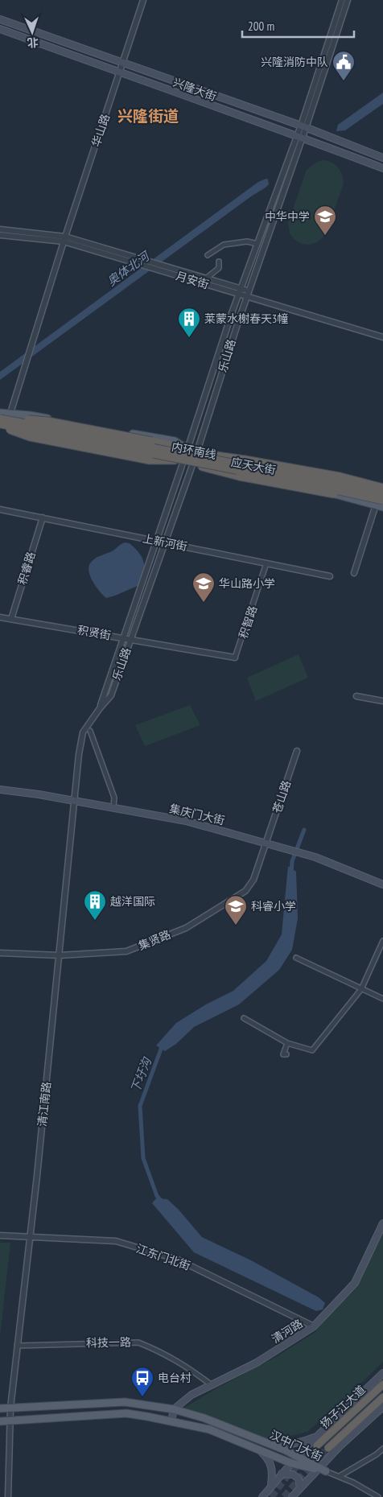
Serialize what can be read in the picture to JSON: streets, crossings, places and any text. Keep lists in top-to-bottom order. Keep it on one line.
{"streets":{"highway":["内环南线","扬子江大道"],"main road":["兴隆大街","应天大街","集庆门大街","清河路","汉中门大街"],"street":["华山路","月安街","乐山路","上新河街","积睿路","积智路","积贤街","苍山路","集贤路","清江南路","江东门北街","科技一路"]},"crossings":[["兴隆大街","华山路"],["兴隆大街","乐山路"],["华山路","应天大街"],["月安街","乐山路"],["乐山路","应天大街"],["乐山路","上新河街"],["乐山路","积贤街"],["乐山路","集庆门大街"],["乐山路","清江南路"],["内环南线","应天大街"],["上新河街","积睿路"],["上新河街","积智路"],["积睿路","积贤街"],["积智路","积贤街"],["苍山路","集庆门大街"],["苍山路","集贤路"],["集庆门大街","集贤路"],["集庆门大街","清江南路"],["集贤路","清江南路"],["清江南路","江东门北街"],["清江南路","科技一路"],["清江南路","汉中门大街"],["江东门北街","清河路"],["清河路","科技一路"],["清河路","汉中门大街"]],"districts":["兴隆街道"],"water":["奥体北河","下圩沟"],"places":{"public building":["兴隆消防中队"],"school or university":["中华中学","华山路小学","科睿小学"],"building":["莱蒙水榭春天3幢","越洋国际"],"bus stop":["电台村"]},"scale_bar":"200 m","north":"bottom"}
